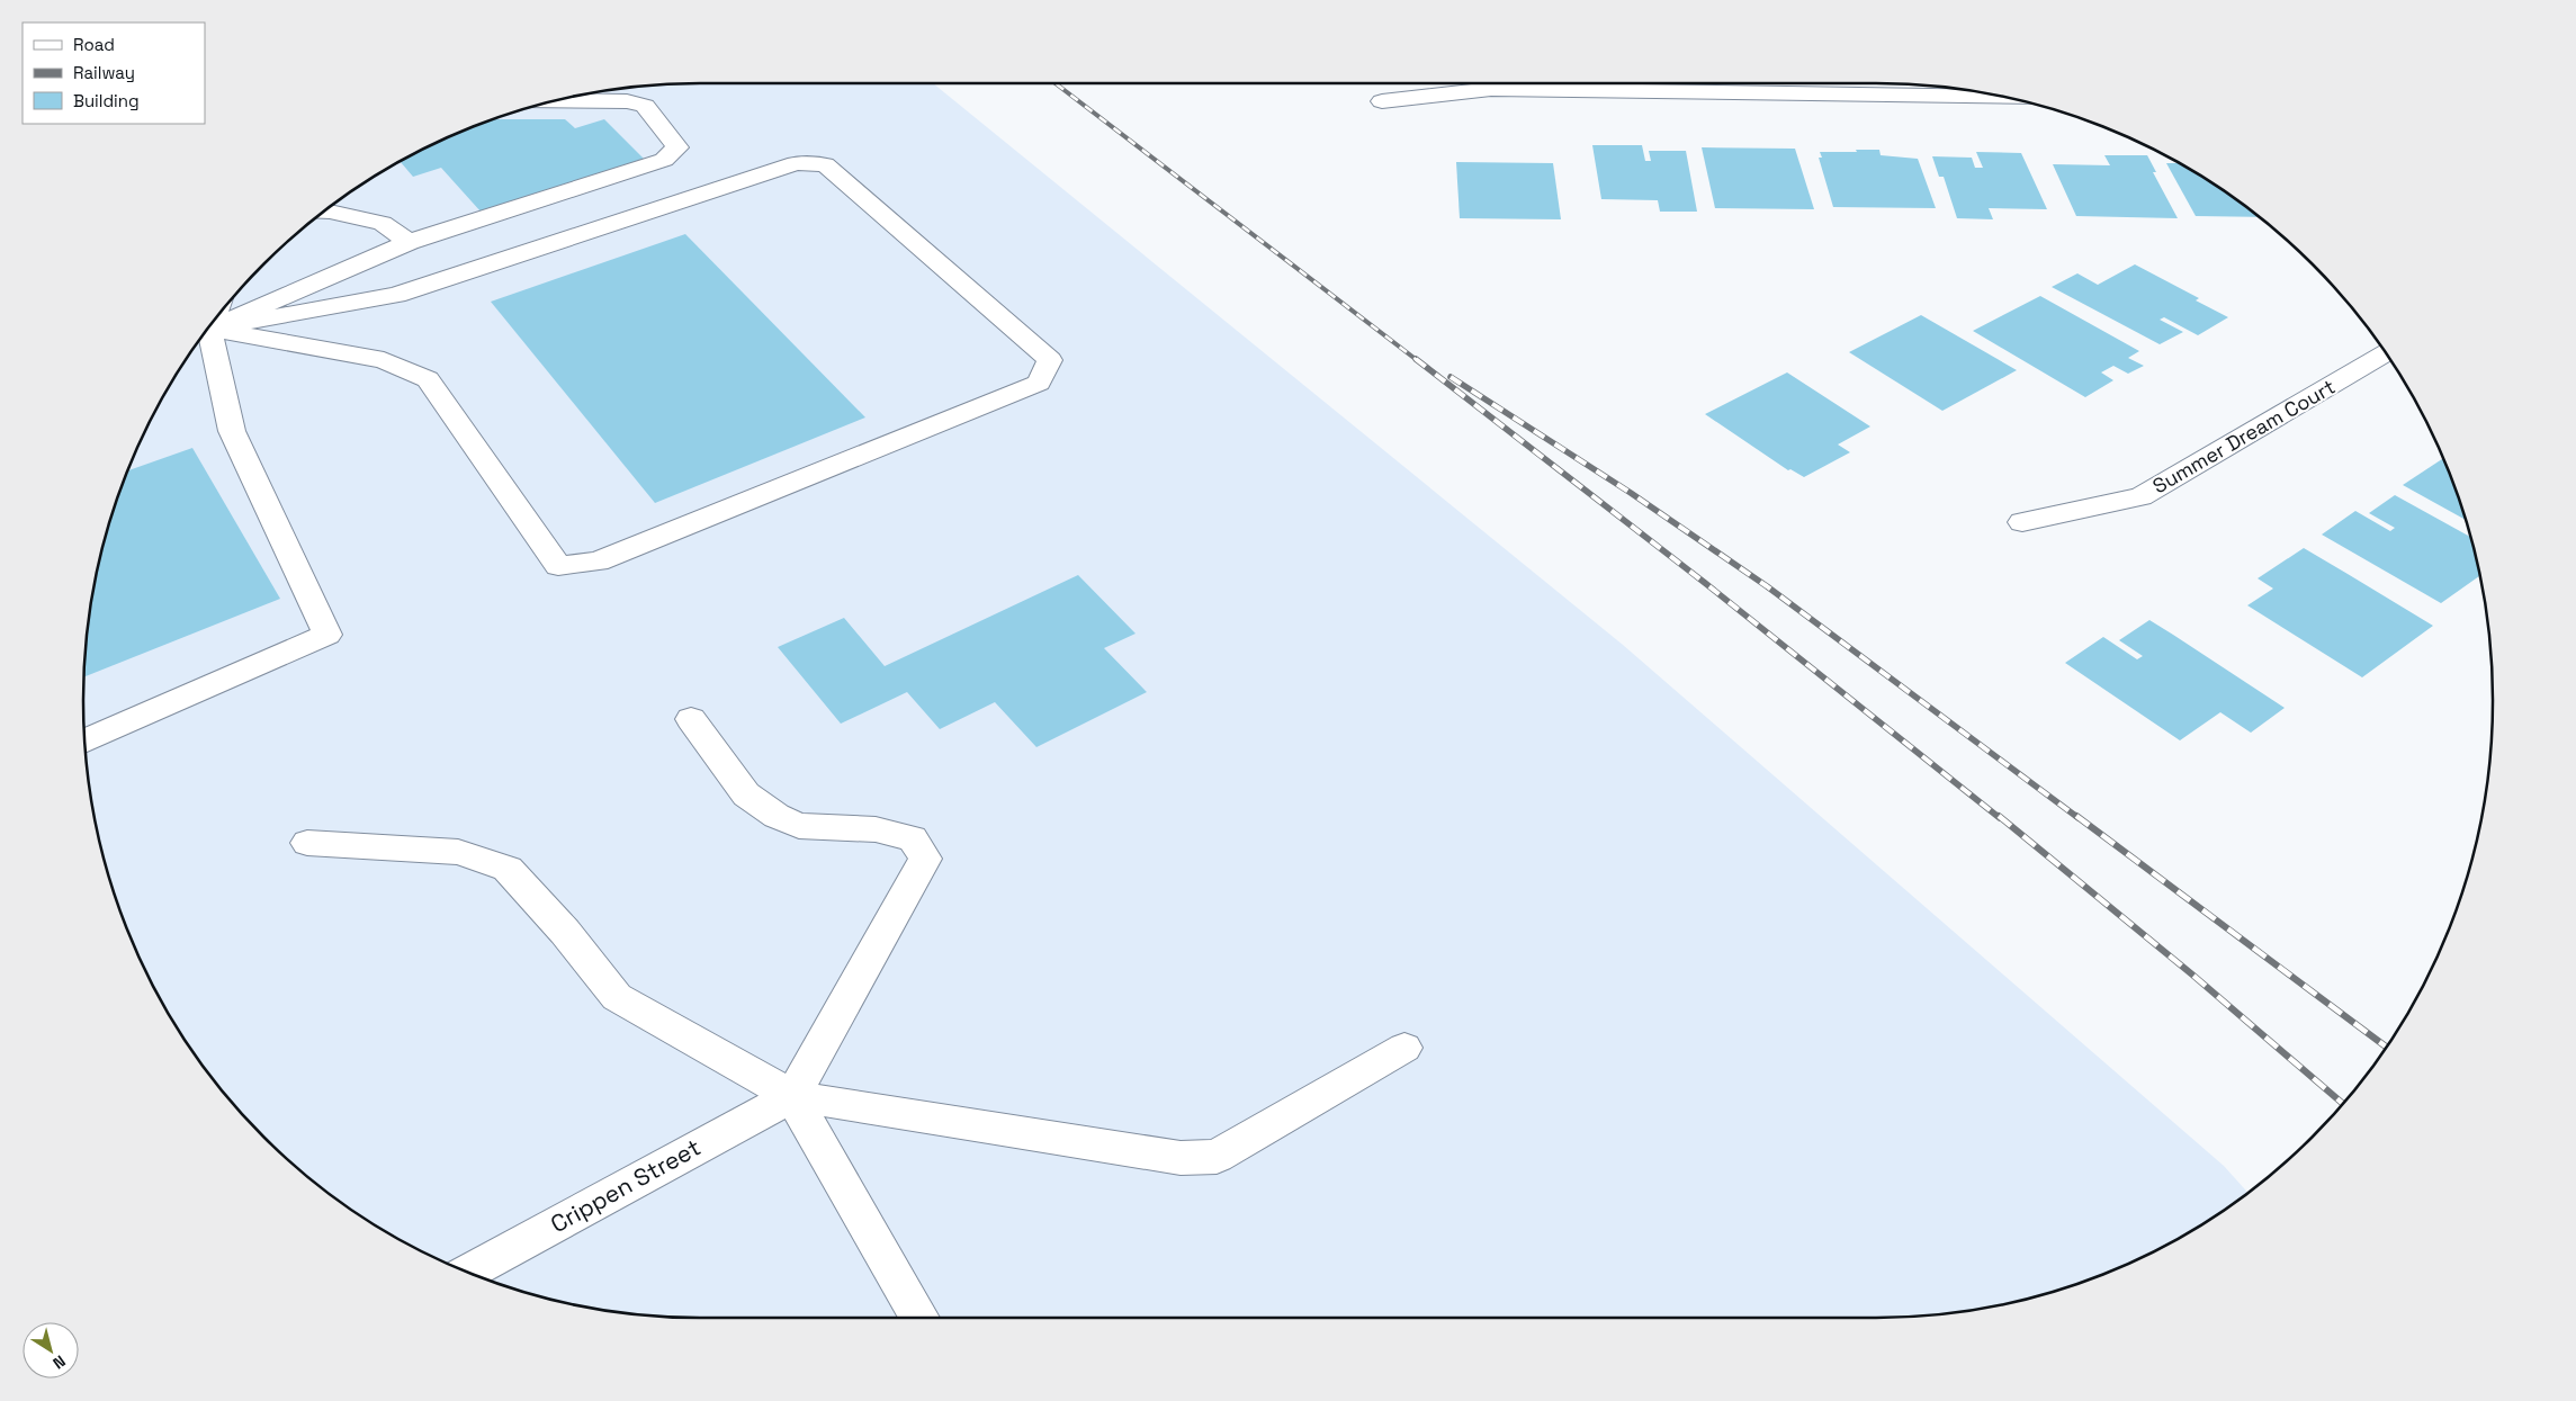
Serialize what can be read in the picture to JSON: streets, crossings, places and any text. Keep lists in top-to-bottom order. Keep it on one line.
{"streets":{"street":["Summer Dream Court","Crippen Street"]},"legend":["Road","Railway","Building"],"north":"bottom right"}
